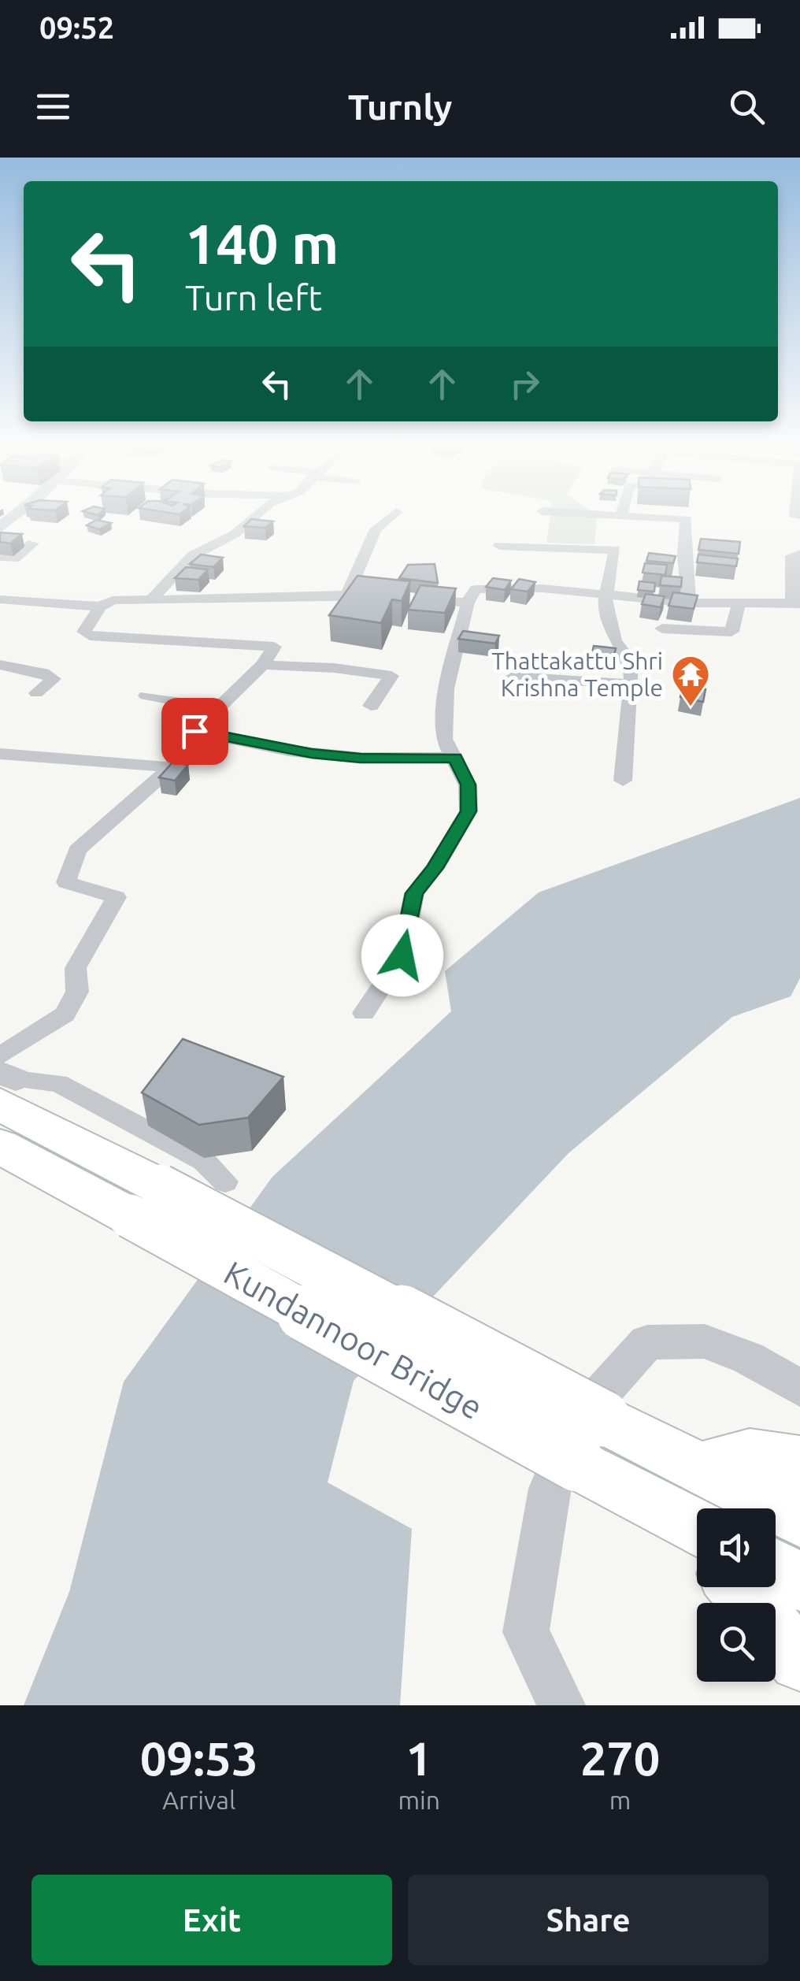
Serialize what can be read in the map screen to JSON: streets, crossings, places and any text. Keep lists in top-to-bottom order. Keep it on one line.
{"streets":{"highway":["Kundannoor Bridge"]},"places":{"temple":["Thattakattu Shri Krishna Temple"]},"page":{"status":"09:52","header":"Turnly","turn":["140 m","Turn left"],"eta":["09:53","Arrival","1","min","270","m"],"buttons":["Exit","Share"]}}
